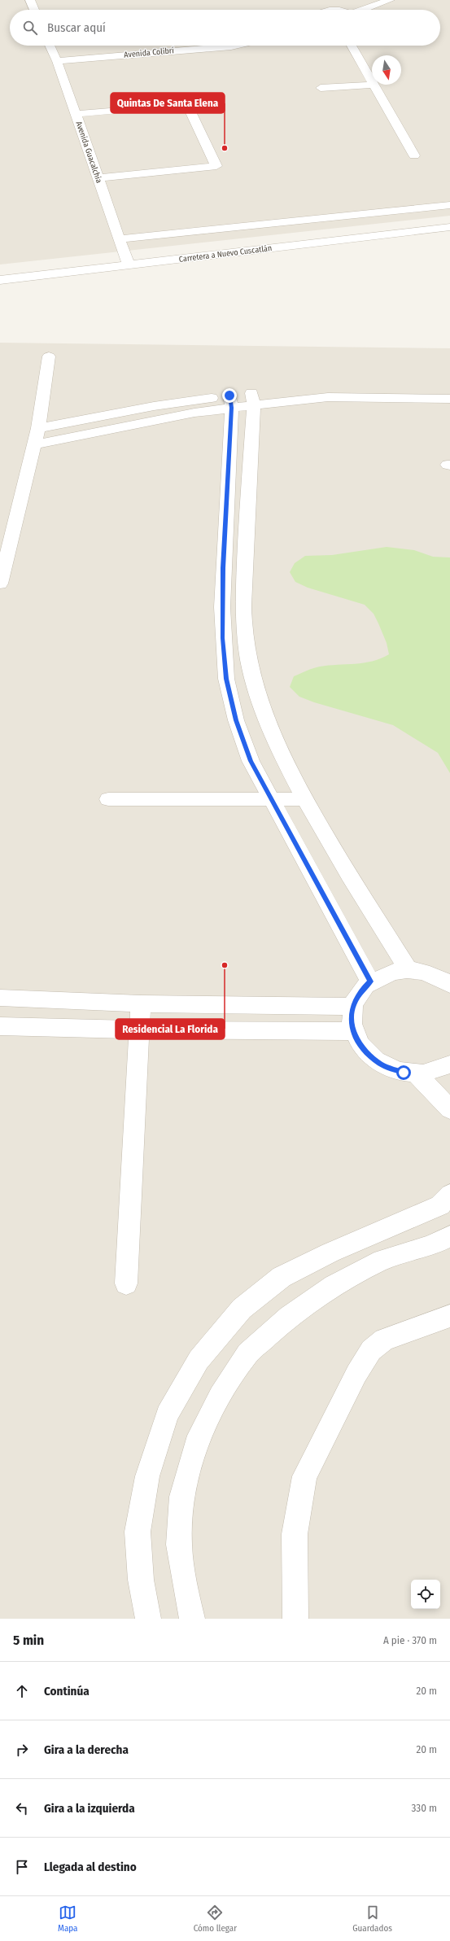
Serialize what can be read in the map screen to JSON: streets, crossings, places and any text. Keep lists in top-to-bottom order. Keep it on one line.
{"streets":{"street":["Avenida Colibrí","Avenida Guacalchia","Carretera a Nuevo Cuscatlán"]},"crossings":[["Avenida Colibrí","Avenida Guacalchia"],["Avenida Guacalchia","Carretera a Nuevo Cuscatlán"]],"places":["Quintas De Santa Elena","Residencial La Florida"],"north":"bottom","page":{"search":"Buscar aquí","heading":["5 min","A pie · 370 m"],"list":[["Continúa","20 m"],["Gira a la derecha","20 m"],["Gira a la izquierda","330 m"],"Llegada al destino"],"nav":["Mapa","Cómo llegar","Guardados"]}}
